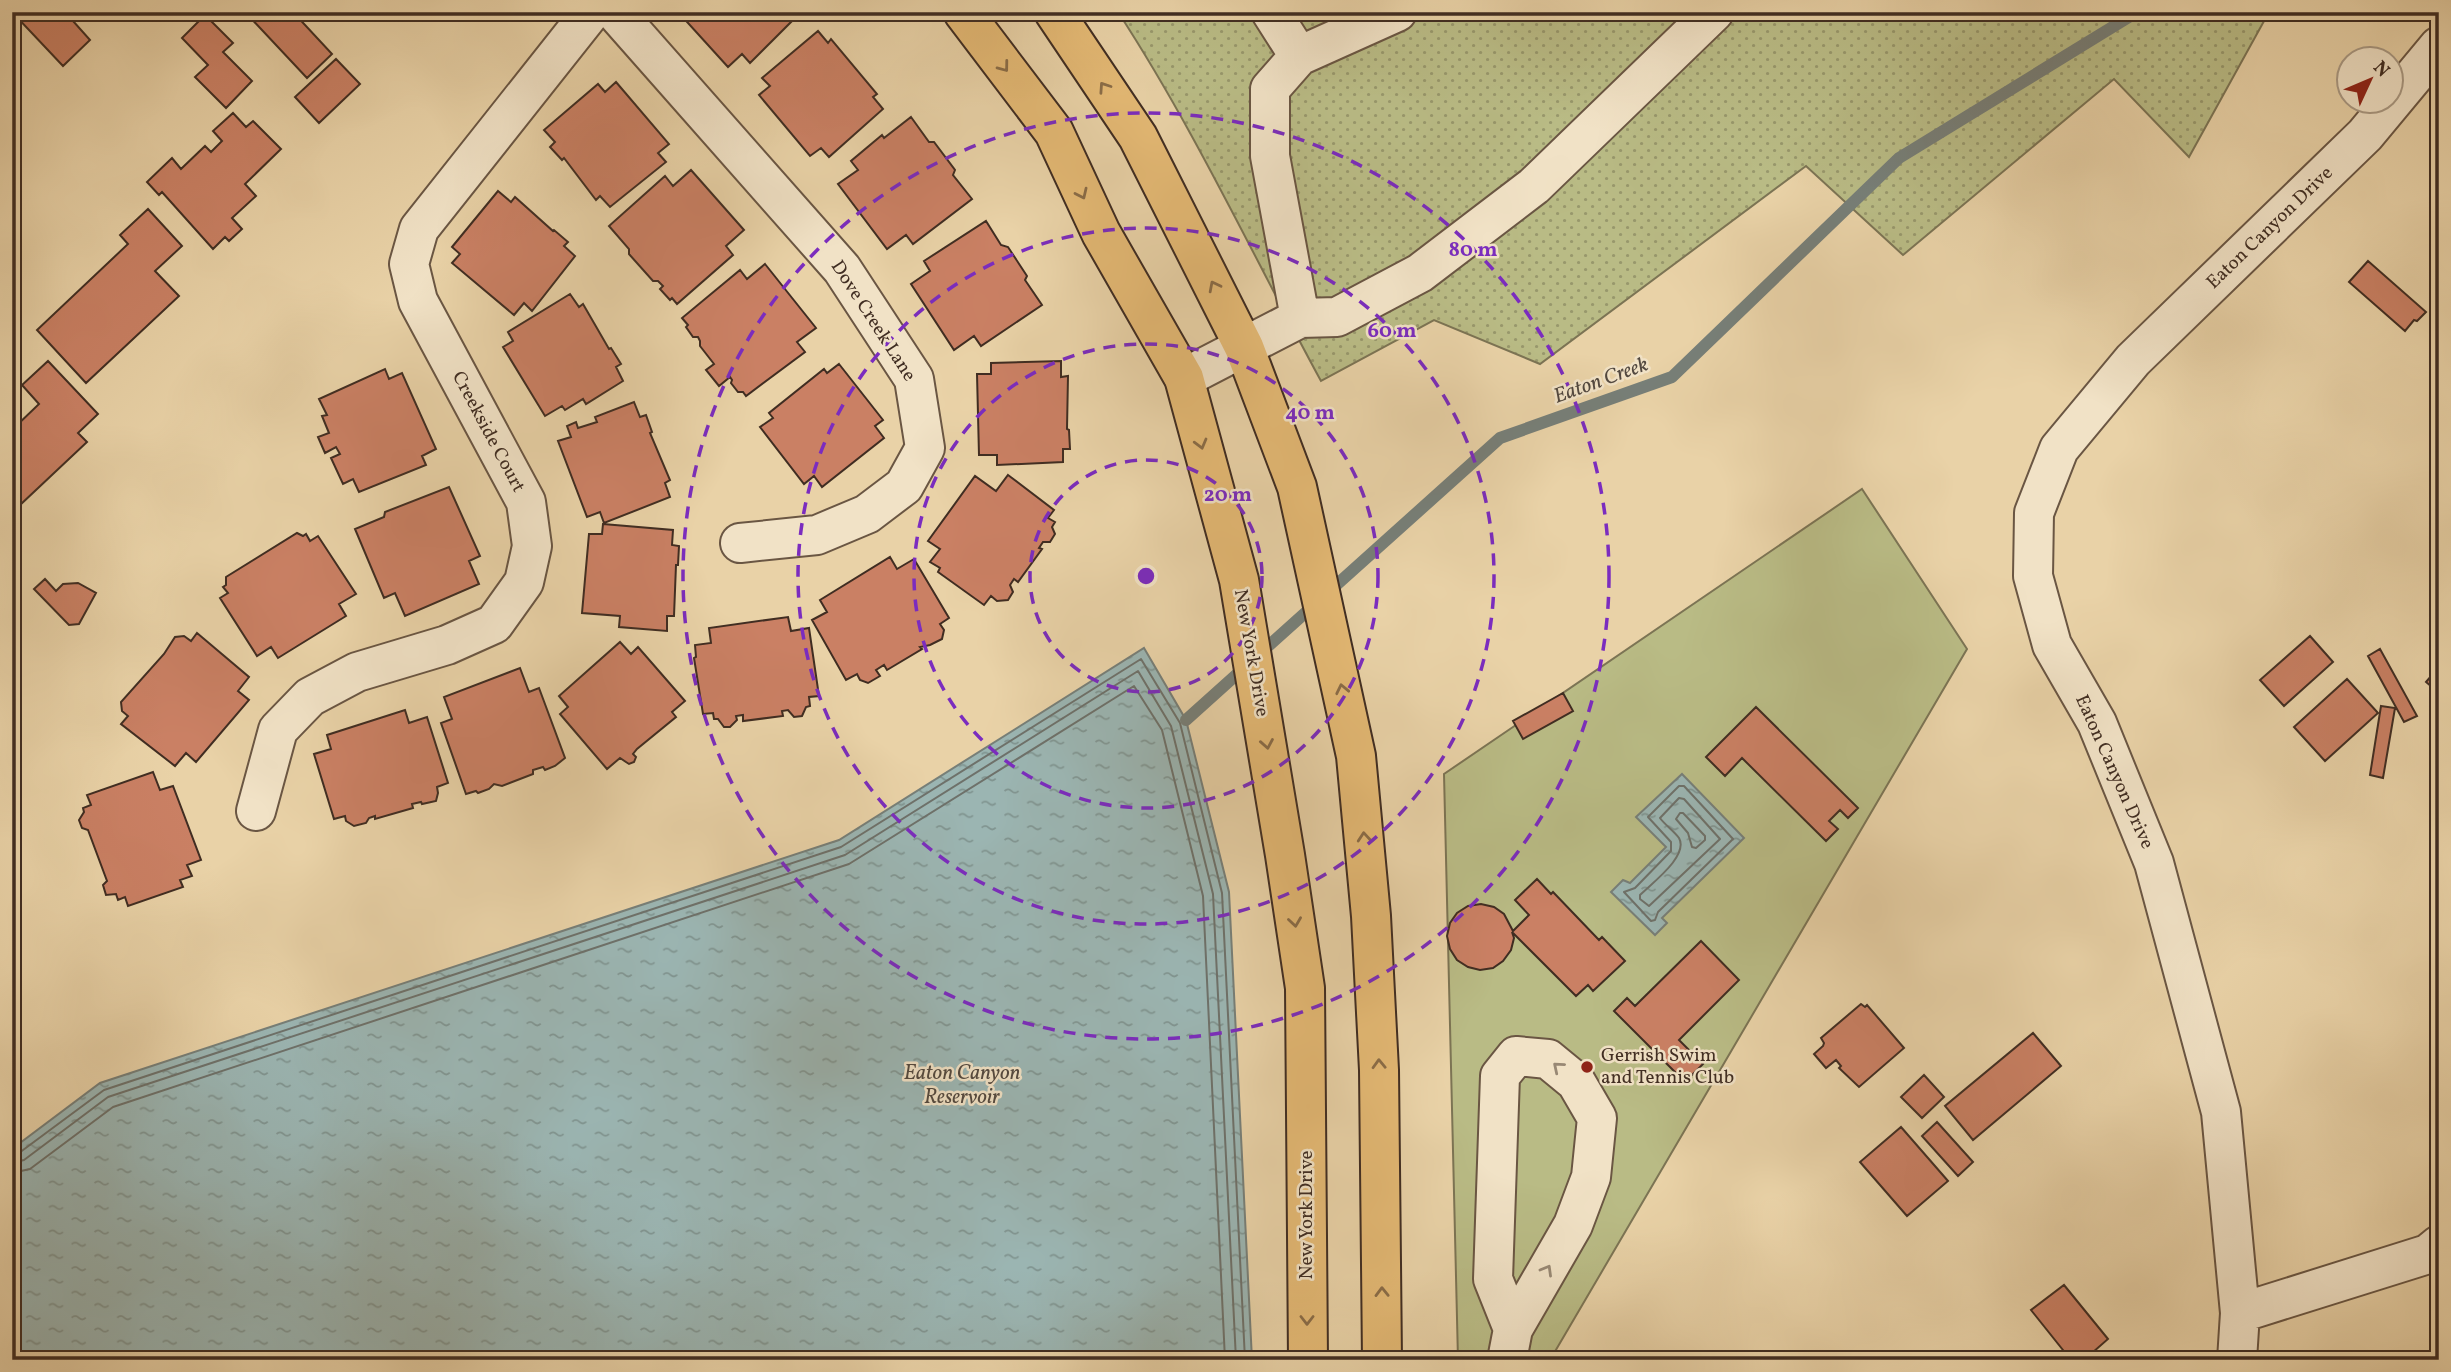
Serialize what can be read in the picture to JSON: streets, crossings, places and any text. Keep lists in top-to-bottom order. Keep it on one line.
{"streets":{"main road":["New York Drive"],"street":["Eaton Canyon Drive","Dove Creek Lane","Creekside Court"]},"water":["Eaton Creek","Eaton Canyon Reservoir"],"places":["Gerrish Swim and Tennis Club"],"north":"top right","rings":["80 m","60 m","40 m","20 m"]}
